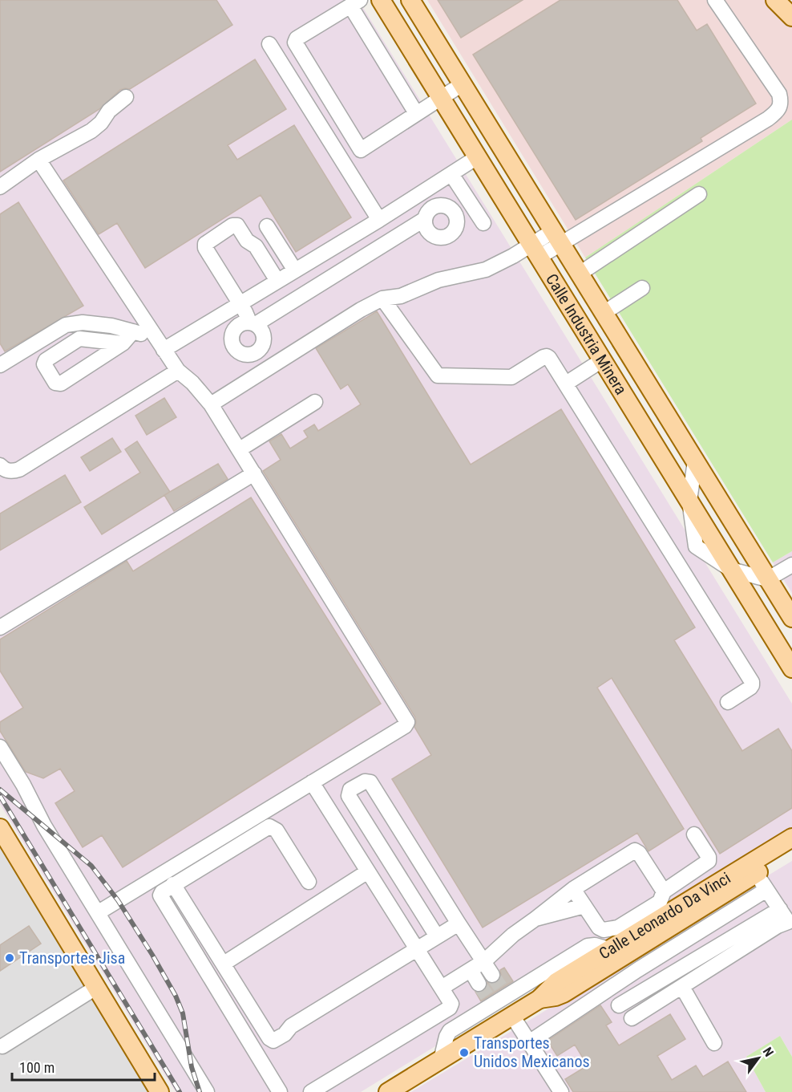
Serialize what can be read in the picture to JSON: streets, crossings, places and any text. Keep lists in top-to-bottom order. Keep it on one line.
{"streets":{"main road":["Calle Industria Minera","Calle Leonardo Da Vinci"]},"places":["Transportes Jisa","Transportes Unidos Mexicanos"],"scale_bar":"100 m","north":"top right"}
